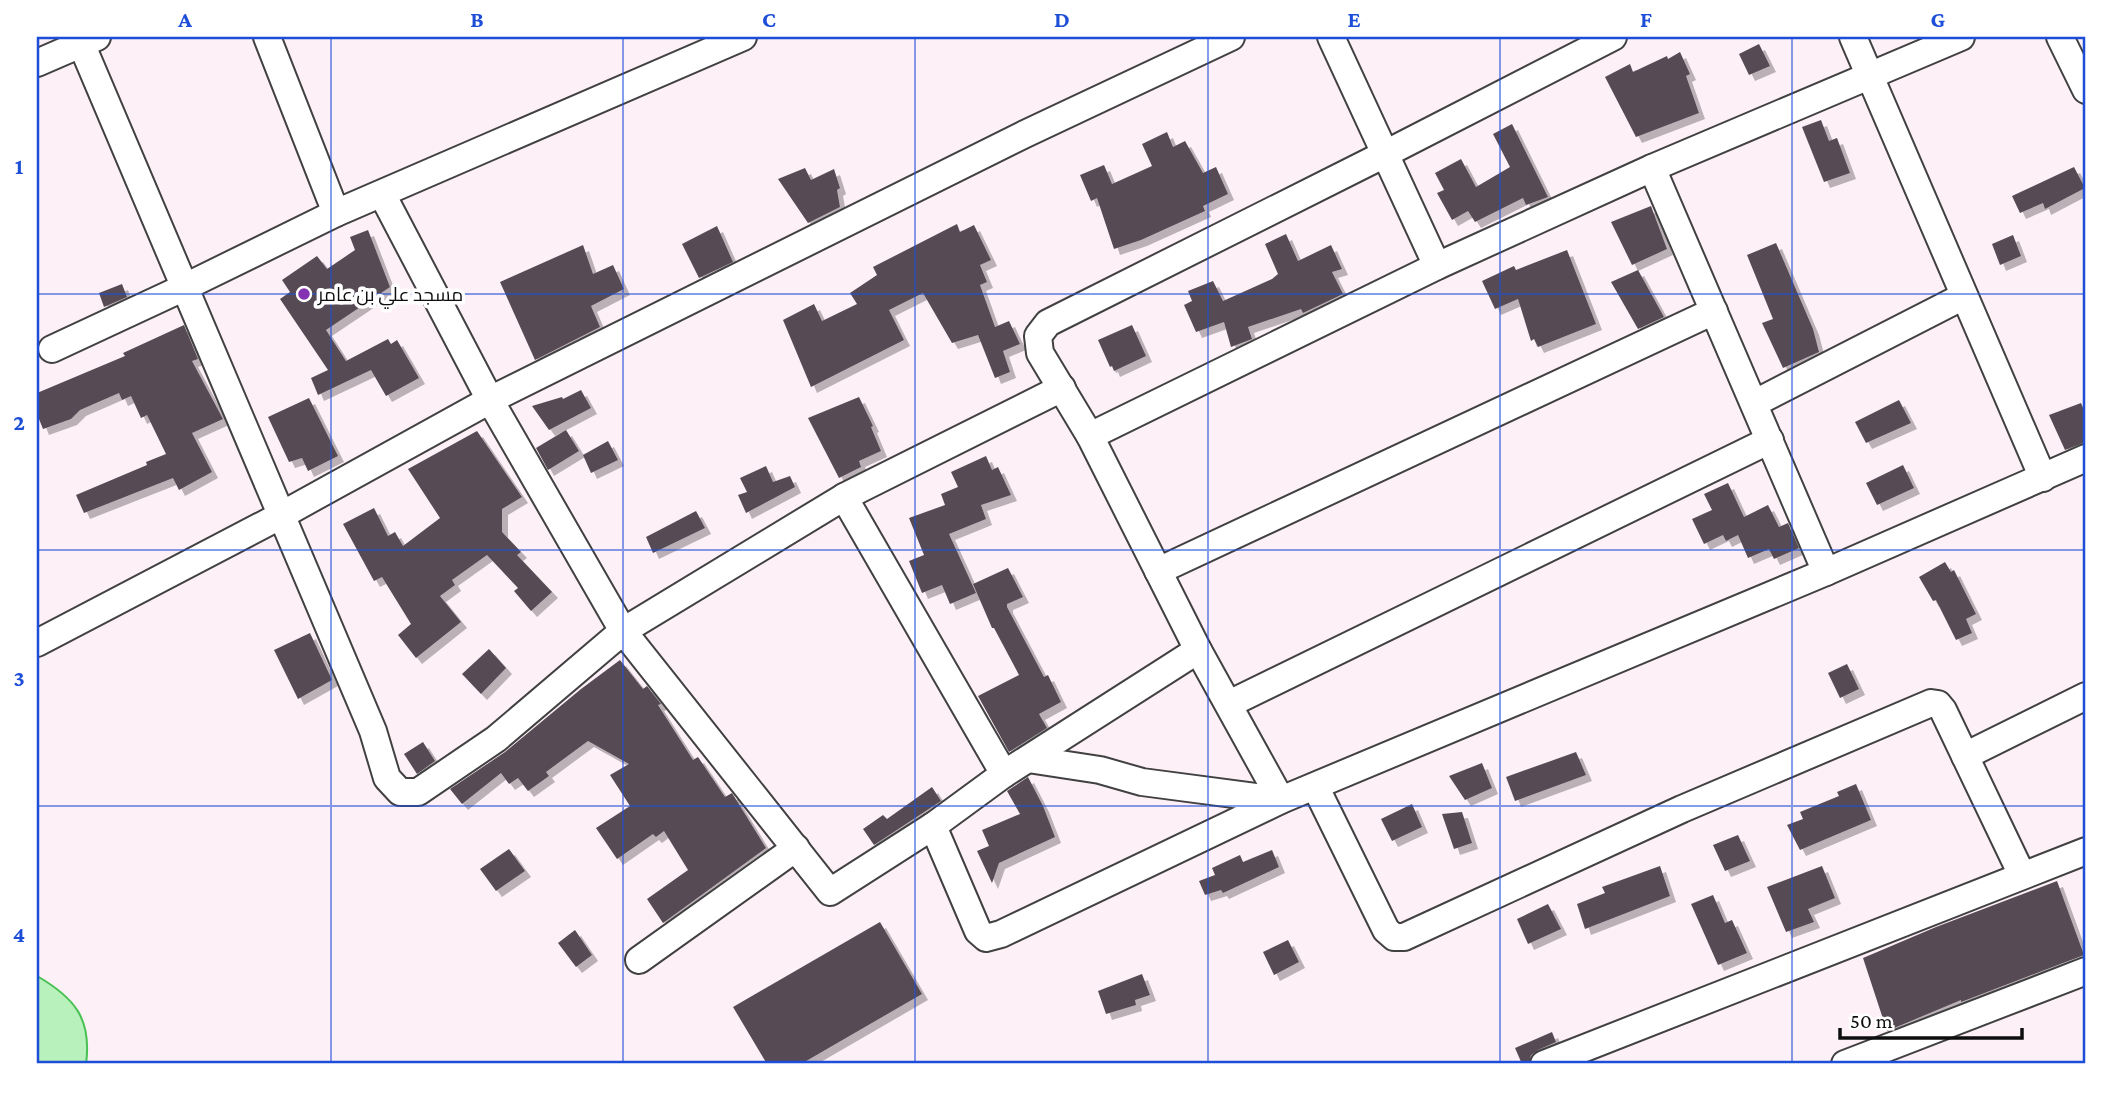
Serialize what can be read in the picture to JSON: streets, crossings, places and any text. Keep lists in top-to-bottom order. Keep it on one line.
{"places":["مسجد علي بن عامر"],"scale_bar":"50 m","grid":{"columns":["A","B","C","D","E","F","G"],"rows":["1","2","3","4"]}}
